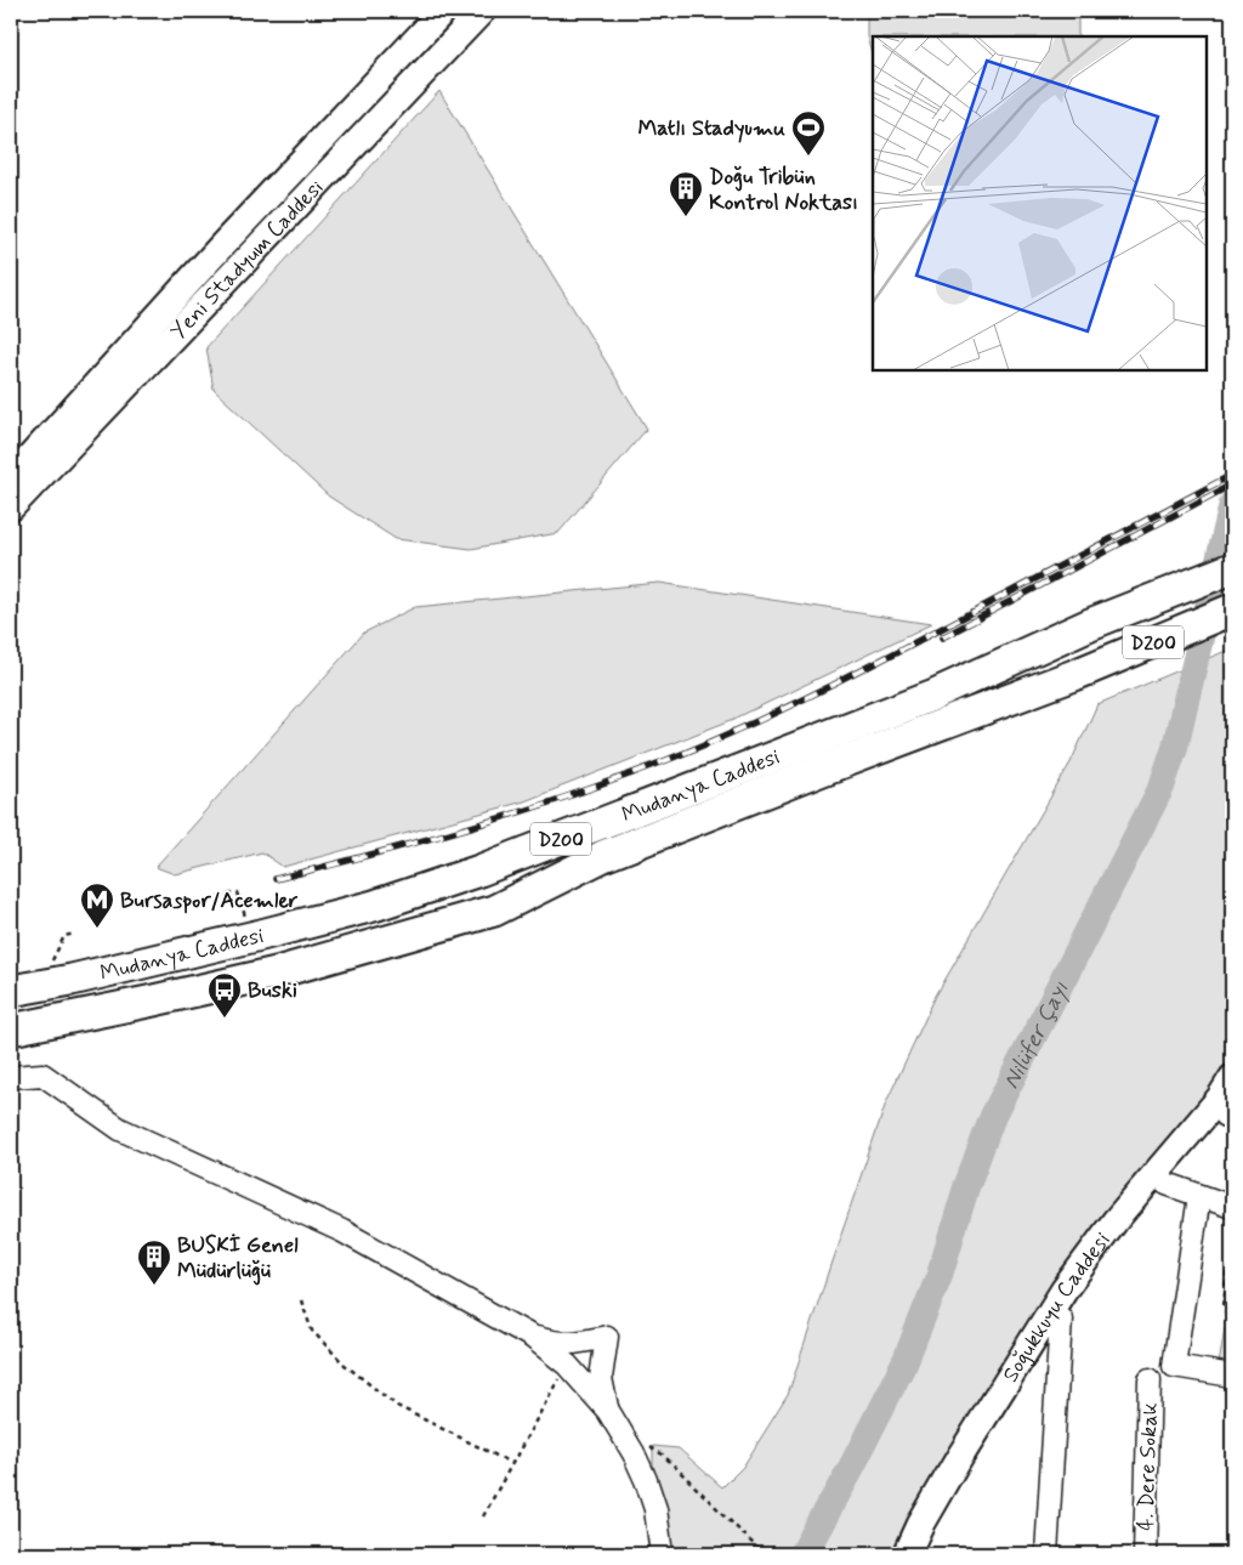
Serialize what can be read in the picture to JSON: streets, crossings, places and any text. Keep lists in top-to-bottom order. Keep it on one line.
{"streets":{"highway":["D200","Mudanya Caddesi"],"main road":["Yeni Stadyum Caddesi","Soğukkuyu Caddesi"],"street":["4. Dere Sokak"]},"water":["Nilüfer Çayı"],"places":{"sports":["Matlı Stadyumu"],"building":["Doğu Tribün Kontrol Noktası","BUSKİ Genel Müdürlüğü"],"metro station":["Bursaspor/Acemler"],"bus stop":["Buski"]}}
